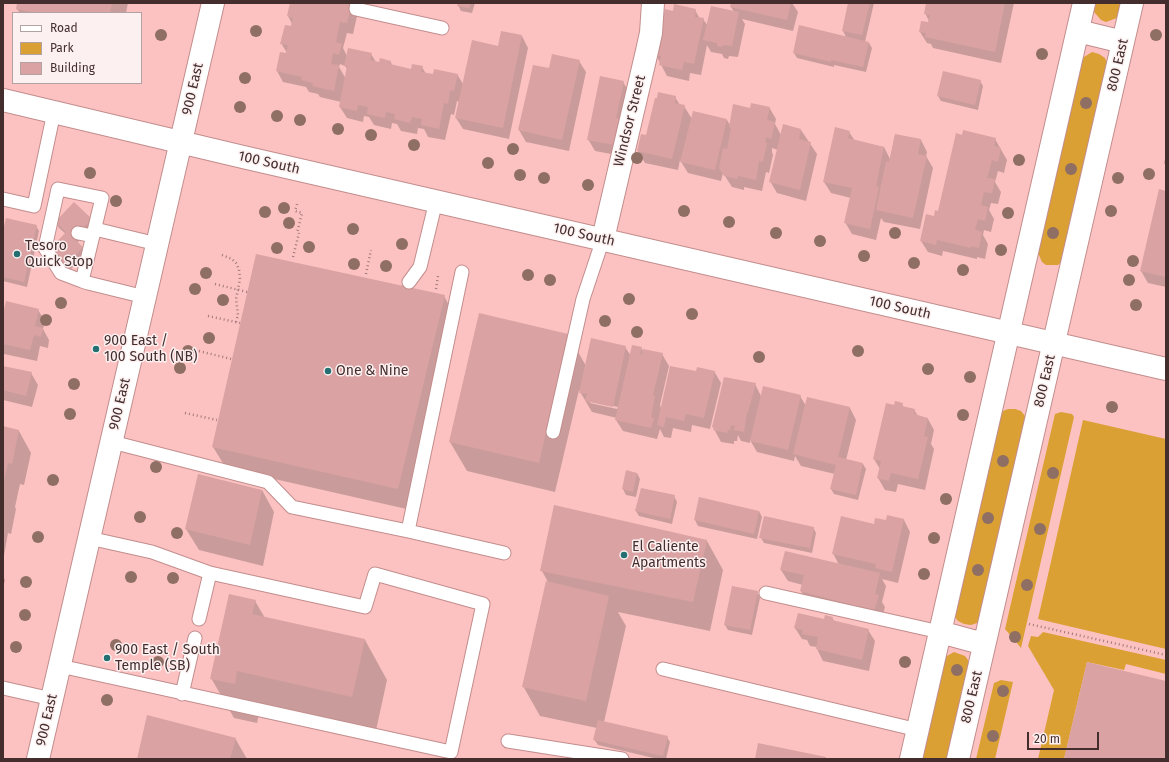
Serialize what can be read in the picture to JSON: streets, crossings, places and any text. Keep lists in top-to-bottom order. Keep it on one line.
{"streets":{"street":["800 East","900 East","Windsor Street","100 South"]},"crossings":[["800 East","100 South"],["900 East","100 South"],["Windsor Street","100 South"]],"places":["Tesoro Quick Stop","900 East / 100 South (NB)","One & Nine","El Caliente Apartments","900 East / South Temple (SB)"],"legend":["Road","Park","Building"],"scale_bar":"20 m"}
